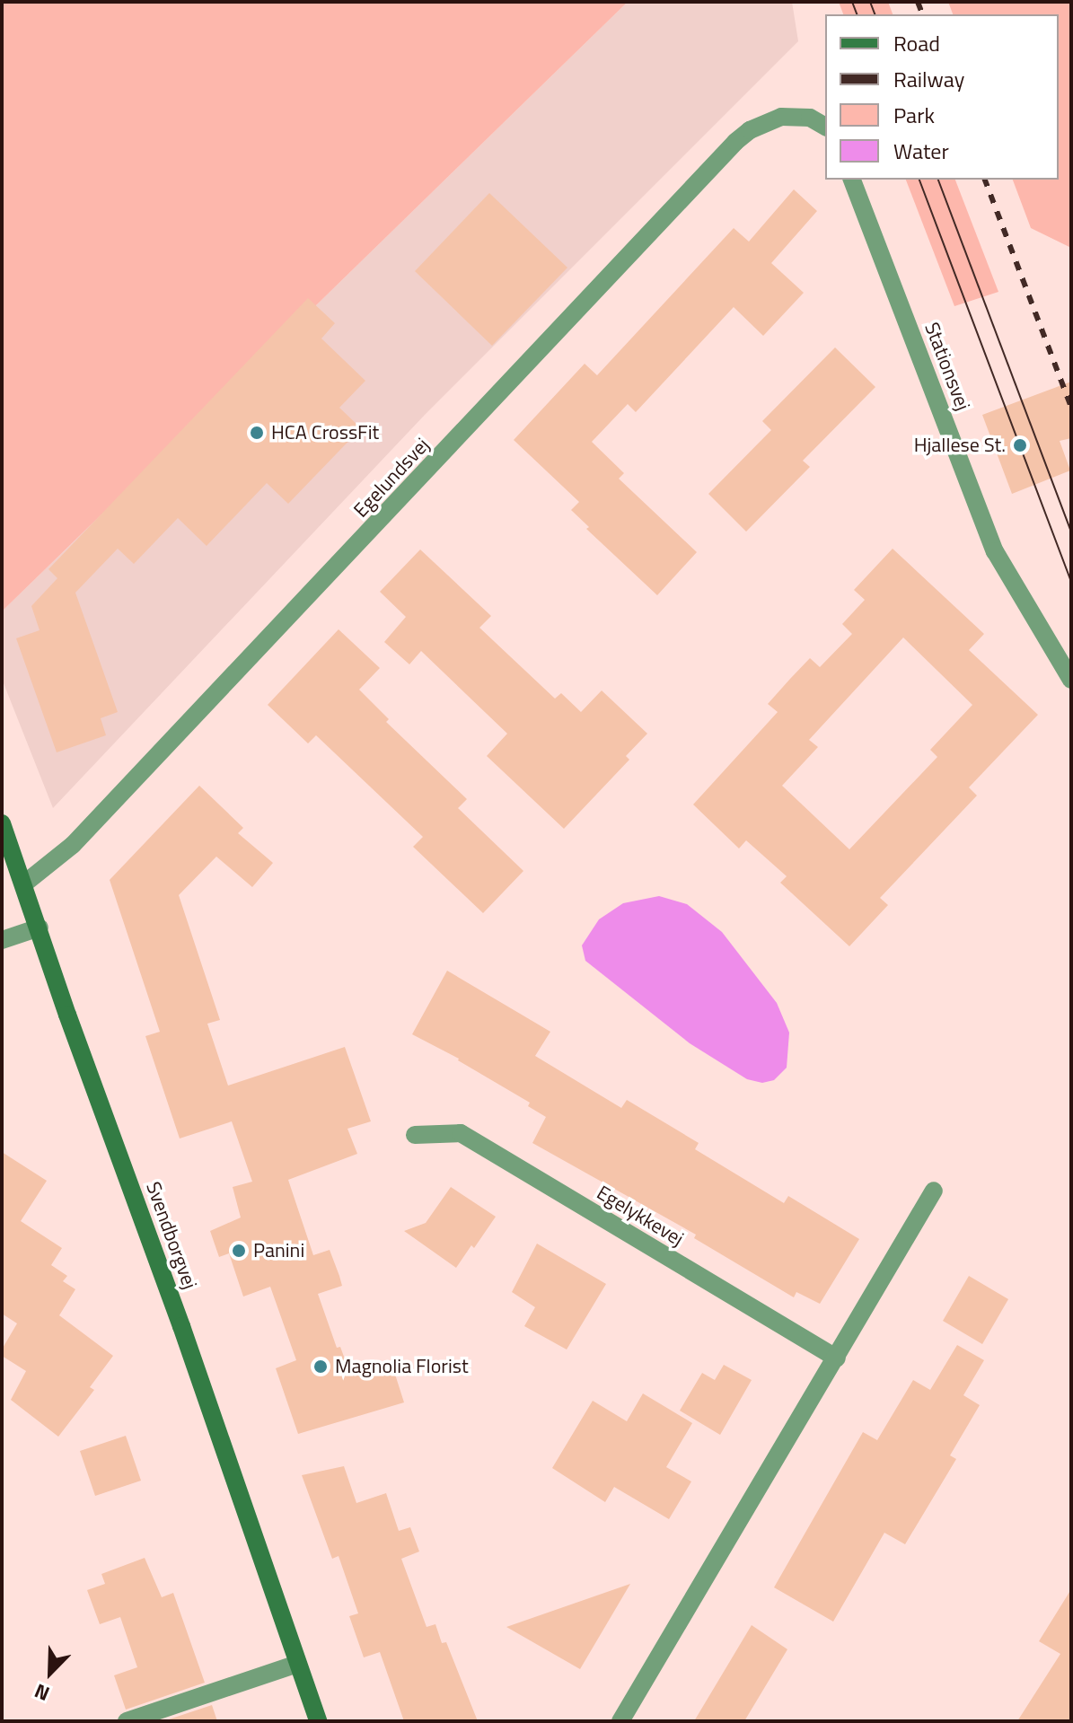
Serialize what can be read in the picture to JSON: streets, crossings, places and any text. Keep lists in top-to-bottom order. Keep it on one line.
{"streets":{"main road":["Svendborgvej"],"street":["Stationsvej","Egelundsvej","Egelykkevej"]},"crossings":[["Egelundsvej","Svendborgvej"]],"places":["HCA CrossFit","Hjallese St.","Panini","Magnolia Florist"],"legend":["Road","Railway","Park","Water"],"north":"bottom left"}
